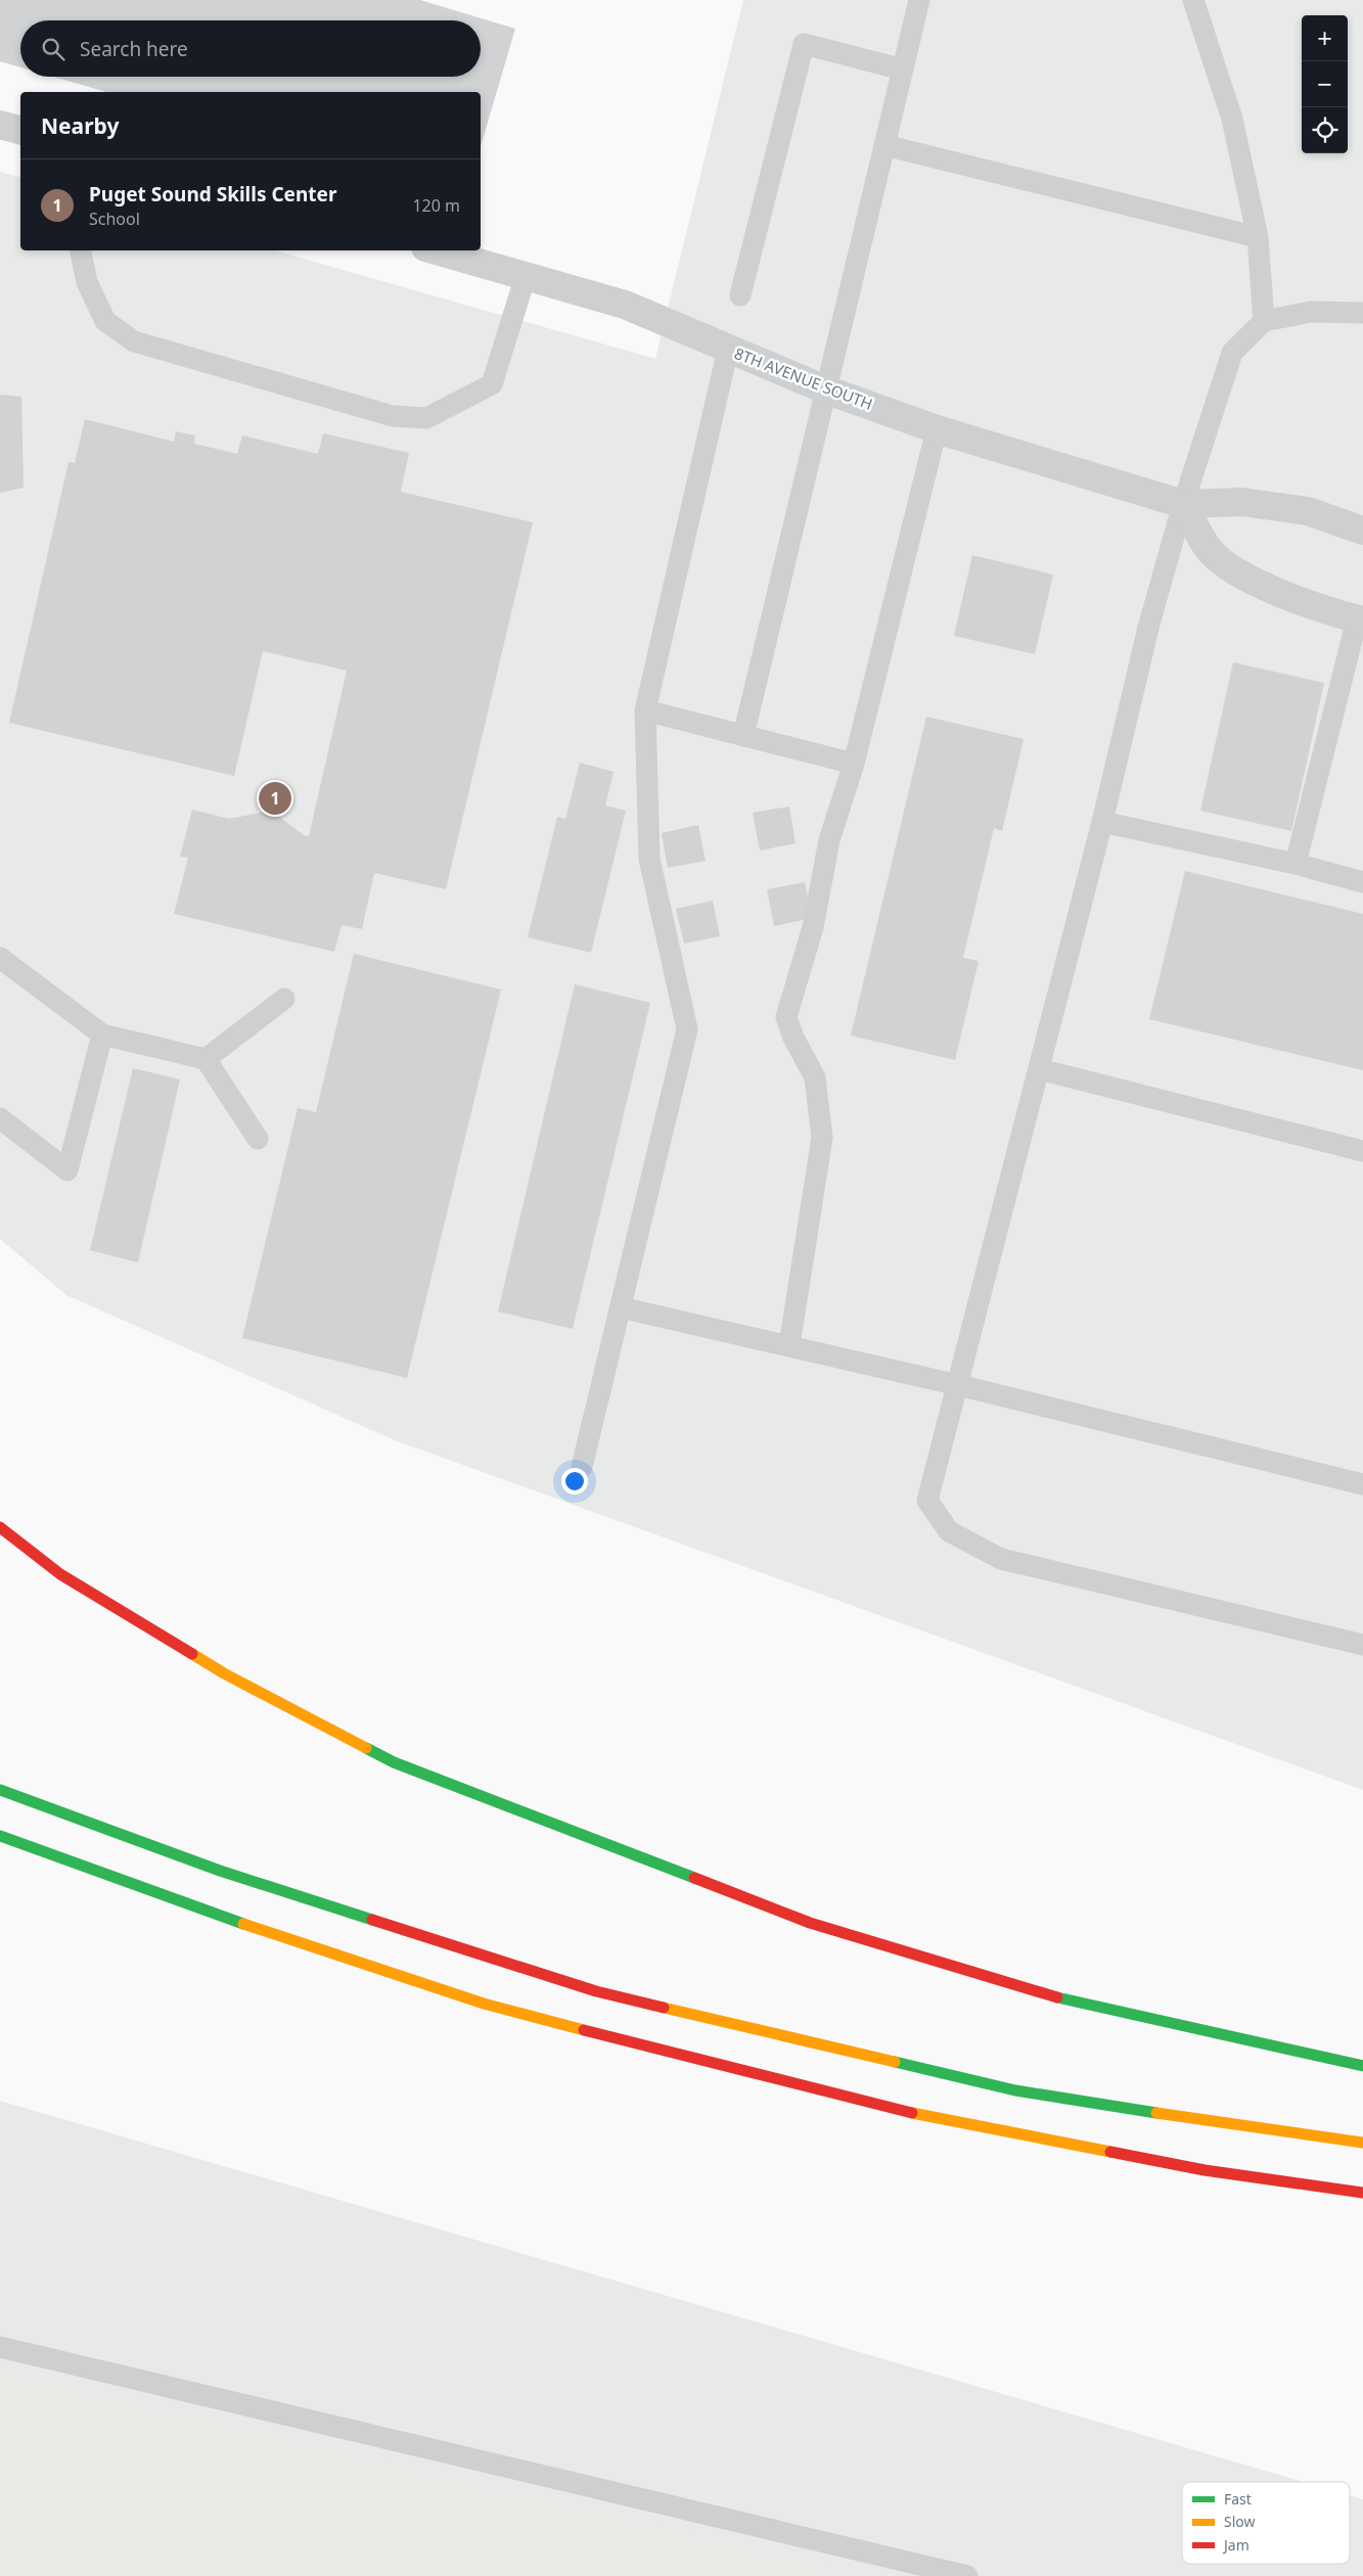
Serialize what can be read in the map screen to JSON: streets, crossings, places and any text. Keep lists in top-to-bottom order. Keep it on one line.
{"streets":{"street":["8TH AVENUE SOUTH"]},"legend":["Fast","Slow","Jam"],"page":{"map_buttons":["+","−"],"search":"Search here","heading":"Nearby","list":[{"mark":"1","name":"Puget Sound Skills Center","note":"School","value":"120 m"}],"pins":"1"}}
